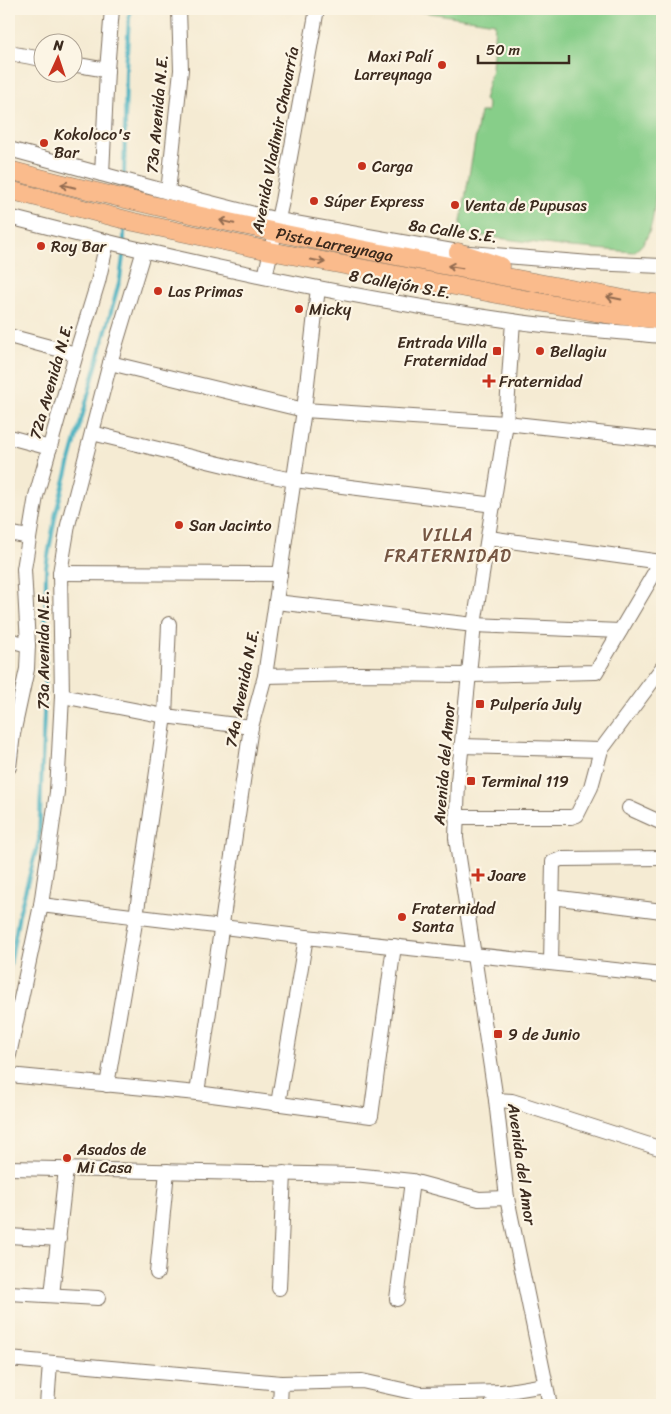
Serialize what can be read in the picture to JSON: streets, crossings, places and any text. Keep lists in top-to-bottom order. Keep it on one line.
{"streets":{"main road":["Pista Larreynaga"],"street":["73a Avenida N.E.","Avenida Vladimir Chavarría","8a Calle S.E.","8 Callejón S.E.","72a Avenida N.E.","74a Avenida N.E.","Avenida del Amor"]},"crossings":[["73a Avenida N.E.","8a Calle S.E."],["73a Avenida N.E.","8 Callejón S.E."],["Avenida Vladimir Chavarría","8a Calle S.E."],["Avenida Vladimir Chavarría","Pista Larreynaga"],["Avenida Vladimir Chavarría","8 Callejón S.E."],["8a Calle S.E.","Pista Larreynaga"],["8 Callejón S.E.","72a Avenida N.E."],["8 Callejón S.E.","74a Avenida N.E."],["8 Callejón S.E.","Avenida del Amor"]],"districts":["VILLA FRATERNIDAD"],"places":{"other":["Maxi Palí Larreynaga","Kokoloco's Bar","Carga","Súper Express","Venta de Pupusas","Roy Bar","Las Primas","Micky","Bellagiu","San Jacinto","Fraternidad Santa","Asados de Mi Casa"],"transit":["Entrada Villa Fraternidad","Pulpería July","Terminal 119","9 de Junio"],"health":["Fraternidad","Joare"]},"scale_bar":"50 m","north":"top"}
